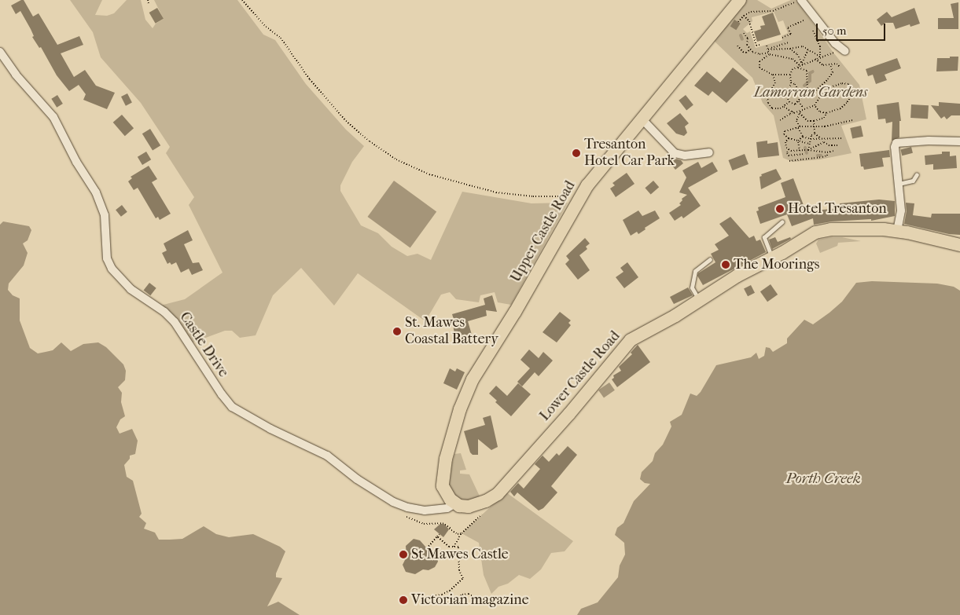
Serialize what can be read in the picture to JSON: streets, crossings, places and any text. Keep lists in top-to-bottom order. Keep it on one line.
{"streets":{"main road":["Upper Castle Road","Lower Castle Road"],"street":["Castle Drive"]},"crossings":[["Upper Castle Road","Castle Drive"],["Upper Castle Road","Lower Castle Road"],["Castle Drive","Lower Castle Road"]],"water":["Porth Creek"],"parks":["Lamorran Gardens"],"places":["Tresanton Hotel Car Park","Hotel Tresanton","The Moorings","St. Mawes Coastal Battery","St Mawes Castle","Victorian magazine"],"scale_bar":"50 m"}
